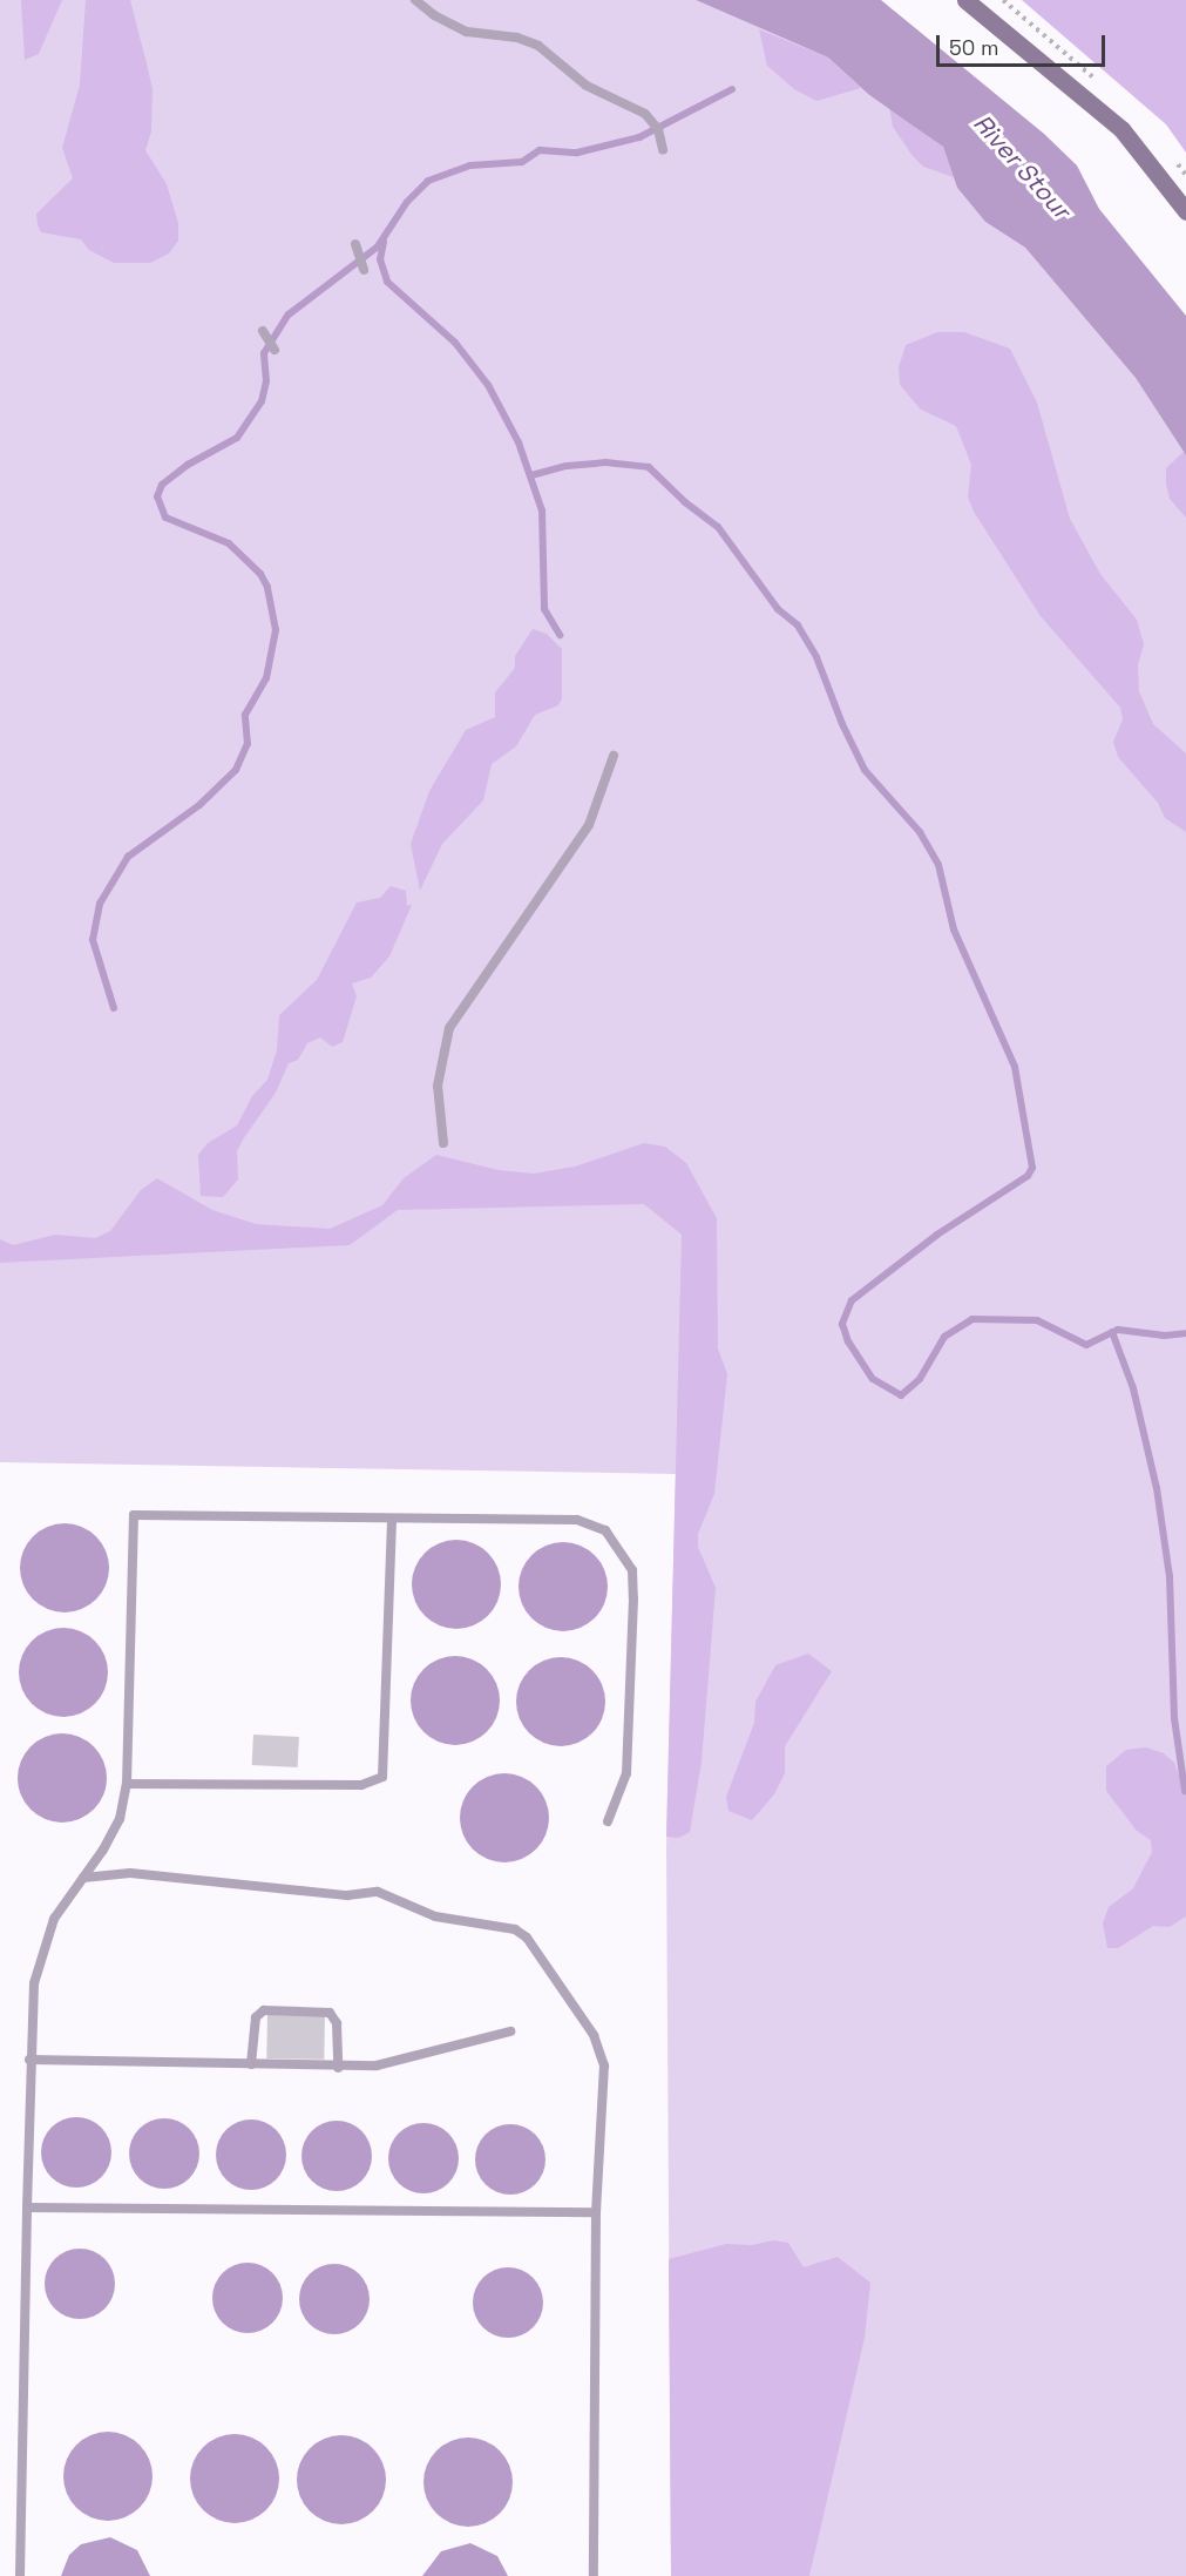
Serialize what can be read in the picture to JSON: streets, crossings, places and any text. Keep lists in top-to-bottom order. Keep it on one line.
{"water":["River Stour"],"scale_bar":"50 m"}
